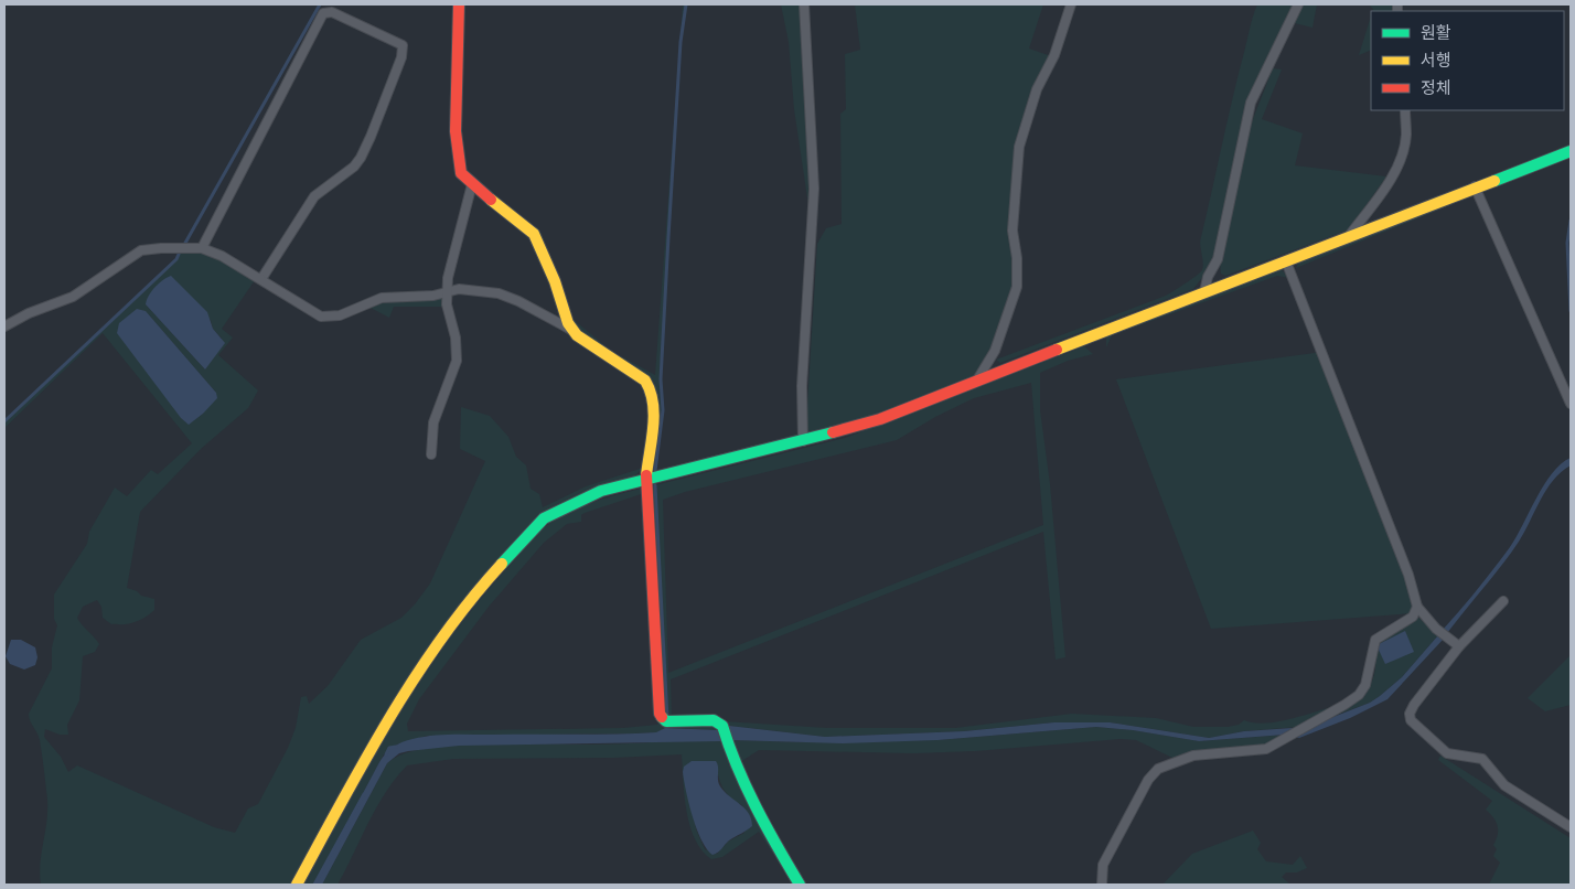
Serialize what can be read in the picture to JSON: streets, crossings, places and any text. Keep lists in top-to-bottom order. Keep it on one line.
{"legend":["원활","서행","정체"]}
